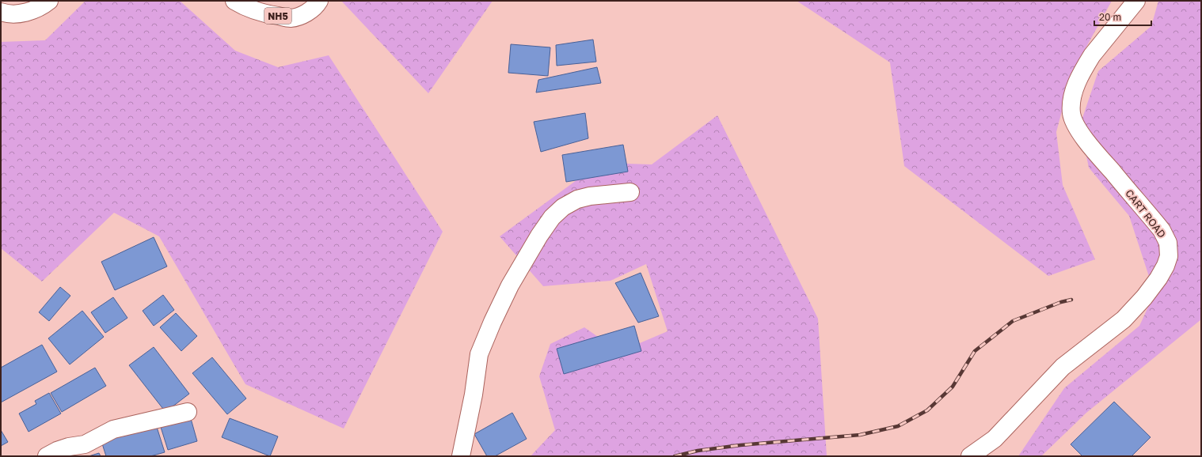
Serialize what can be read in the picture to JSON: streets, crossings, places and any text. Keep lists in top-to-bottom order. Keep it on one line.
{"streets":{"main road":["NH5","CART ROAD"]},"scale_bar":"20 m"}
